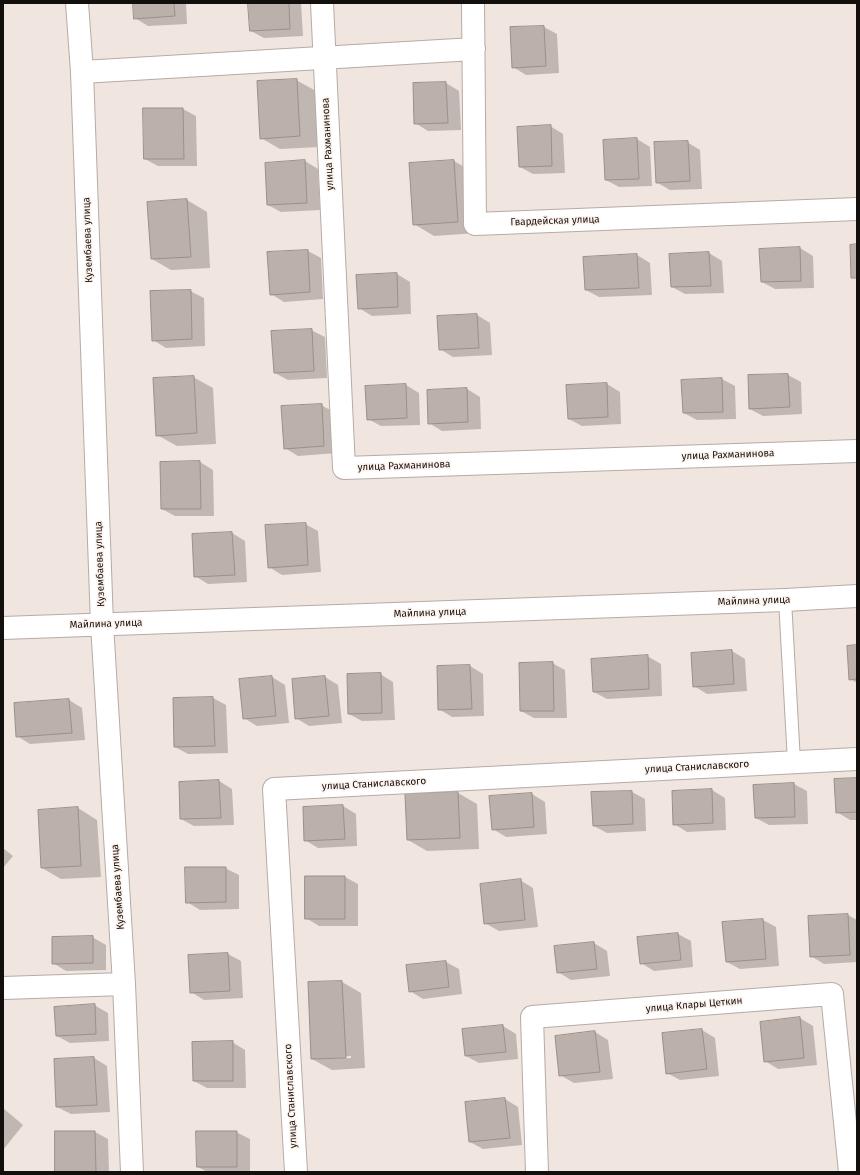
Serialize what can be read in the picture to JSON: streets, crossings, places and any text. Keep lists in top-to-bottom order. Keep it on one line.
{"streets":{"street":["улица Рахманинова","Гвардейская улица","Кузембаева улица","Майлина улица","улица Станиславского","улица Клары Цеткин"]},"crossings":[["Кузембаева улица","Майлина улица"]]}
